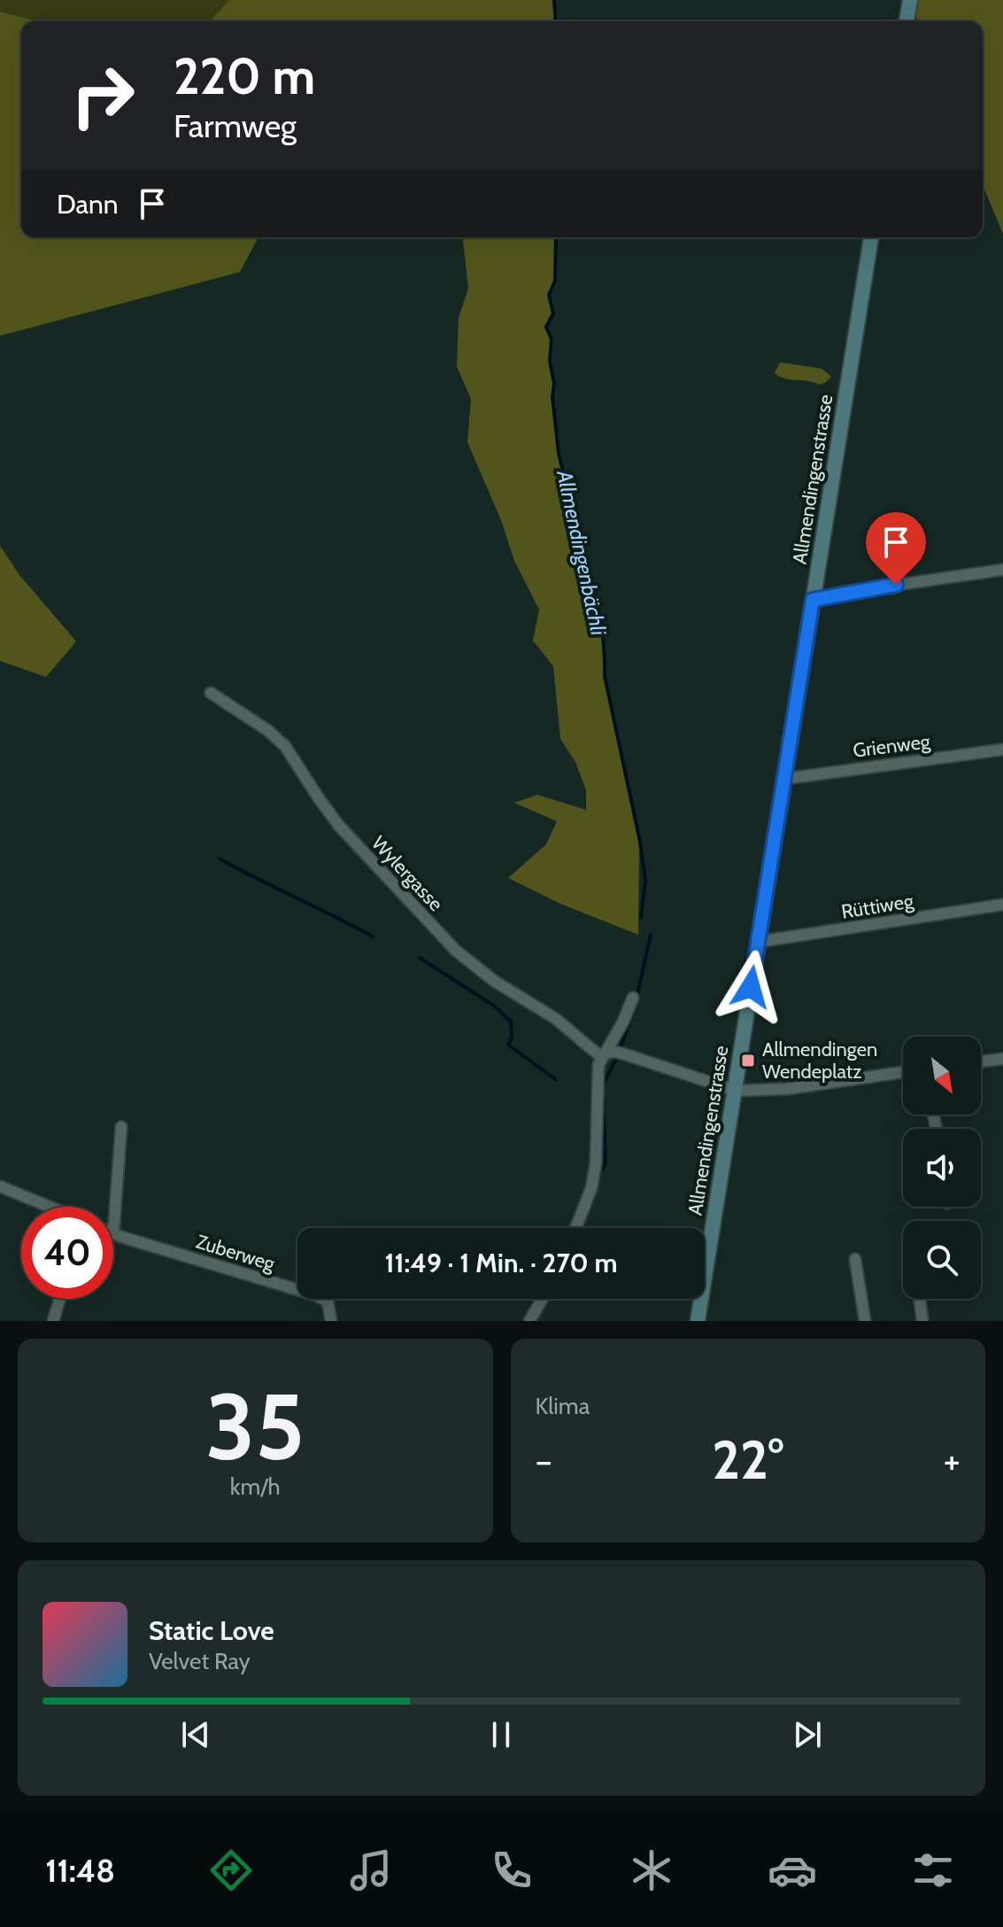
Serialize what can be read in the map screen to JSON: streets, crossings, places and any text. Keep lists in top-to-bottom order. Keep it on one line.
{"streets":{"street":["Allmendingenstrasse","Grienweg","Wylergasse","Rüttiweg","Zuberweg"]},"crossings":[["Allmendingenstrasse","Grienweg"],["Allmendingenstrasse","Rüttiweg"]],"water":["Allmendingenbächli"],"places":{"transit":["Allmendingen Wendeplatz"]},"north":"bottom right","page":{"turn":["220 m","Farmweg"],"then":"Dann","limit":"40","trip":"11:49 · 1 Min. · 270 m","tile":[["35","km/h"],"Klima"],"heat":["−","22°","+"],"song":["Static Love","Velvet Ray"],"tabs":"11:48"}}
